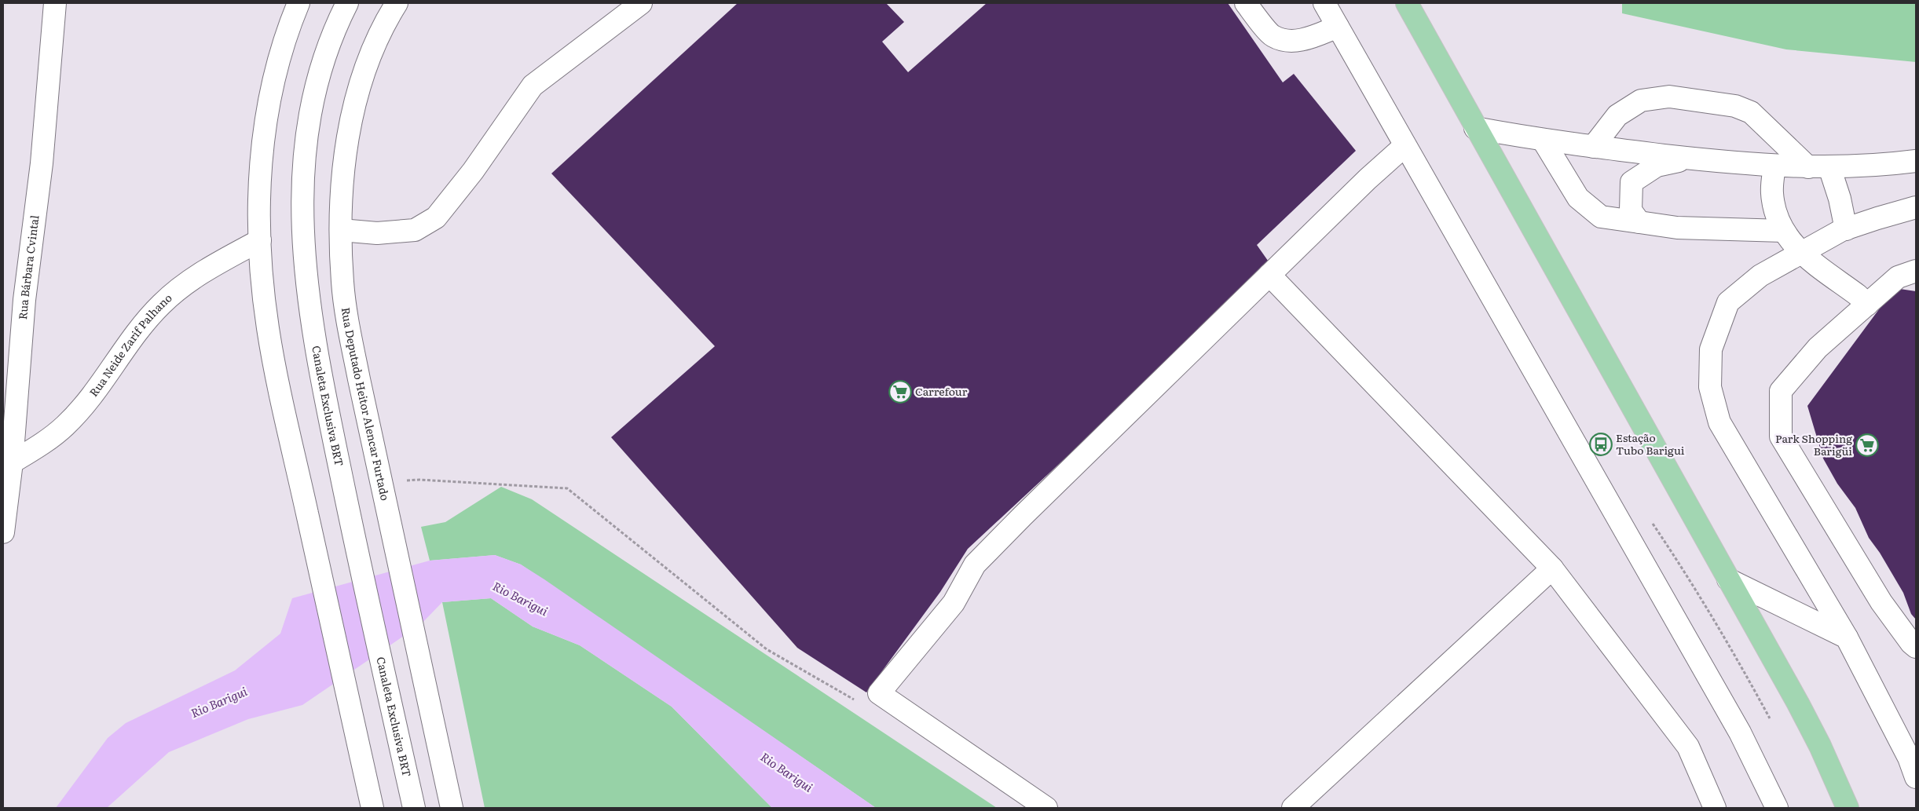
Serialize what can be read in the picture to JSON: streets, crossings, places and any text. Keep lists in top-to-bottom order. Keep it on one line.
{"streets":{"street":["Rua Bárbara Cvintal","Rua Neide Zarif Palhano","Rua Deputado Heitor Alencar Furtado","Canaleta Exclusiva BRT"]},"crossings":[["Rua Bárbara Cvintal","Rua Neide Zarif Palhano"]],"water":["Rio Barigui"],"places":{"supermarket":["Carrefour","Park Shopping Barigüi"],"bus stop":["Estação Tubo Barigui"]}}
